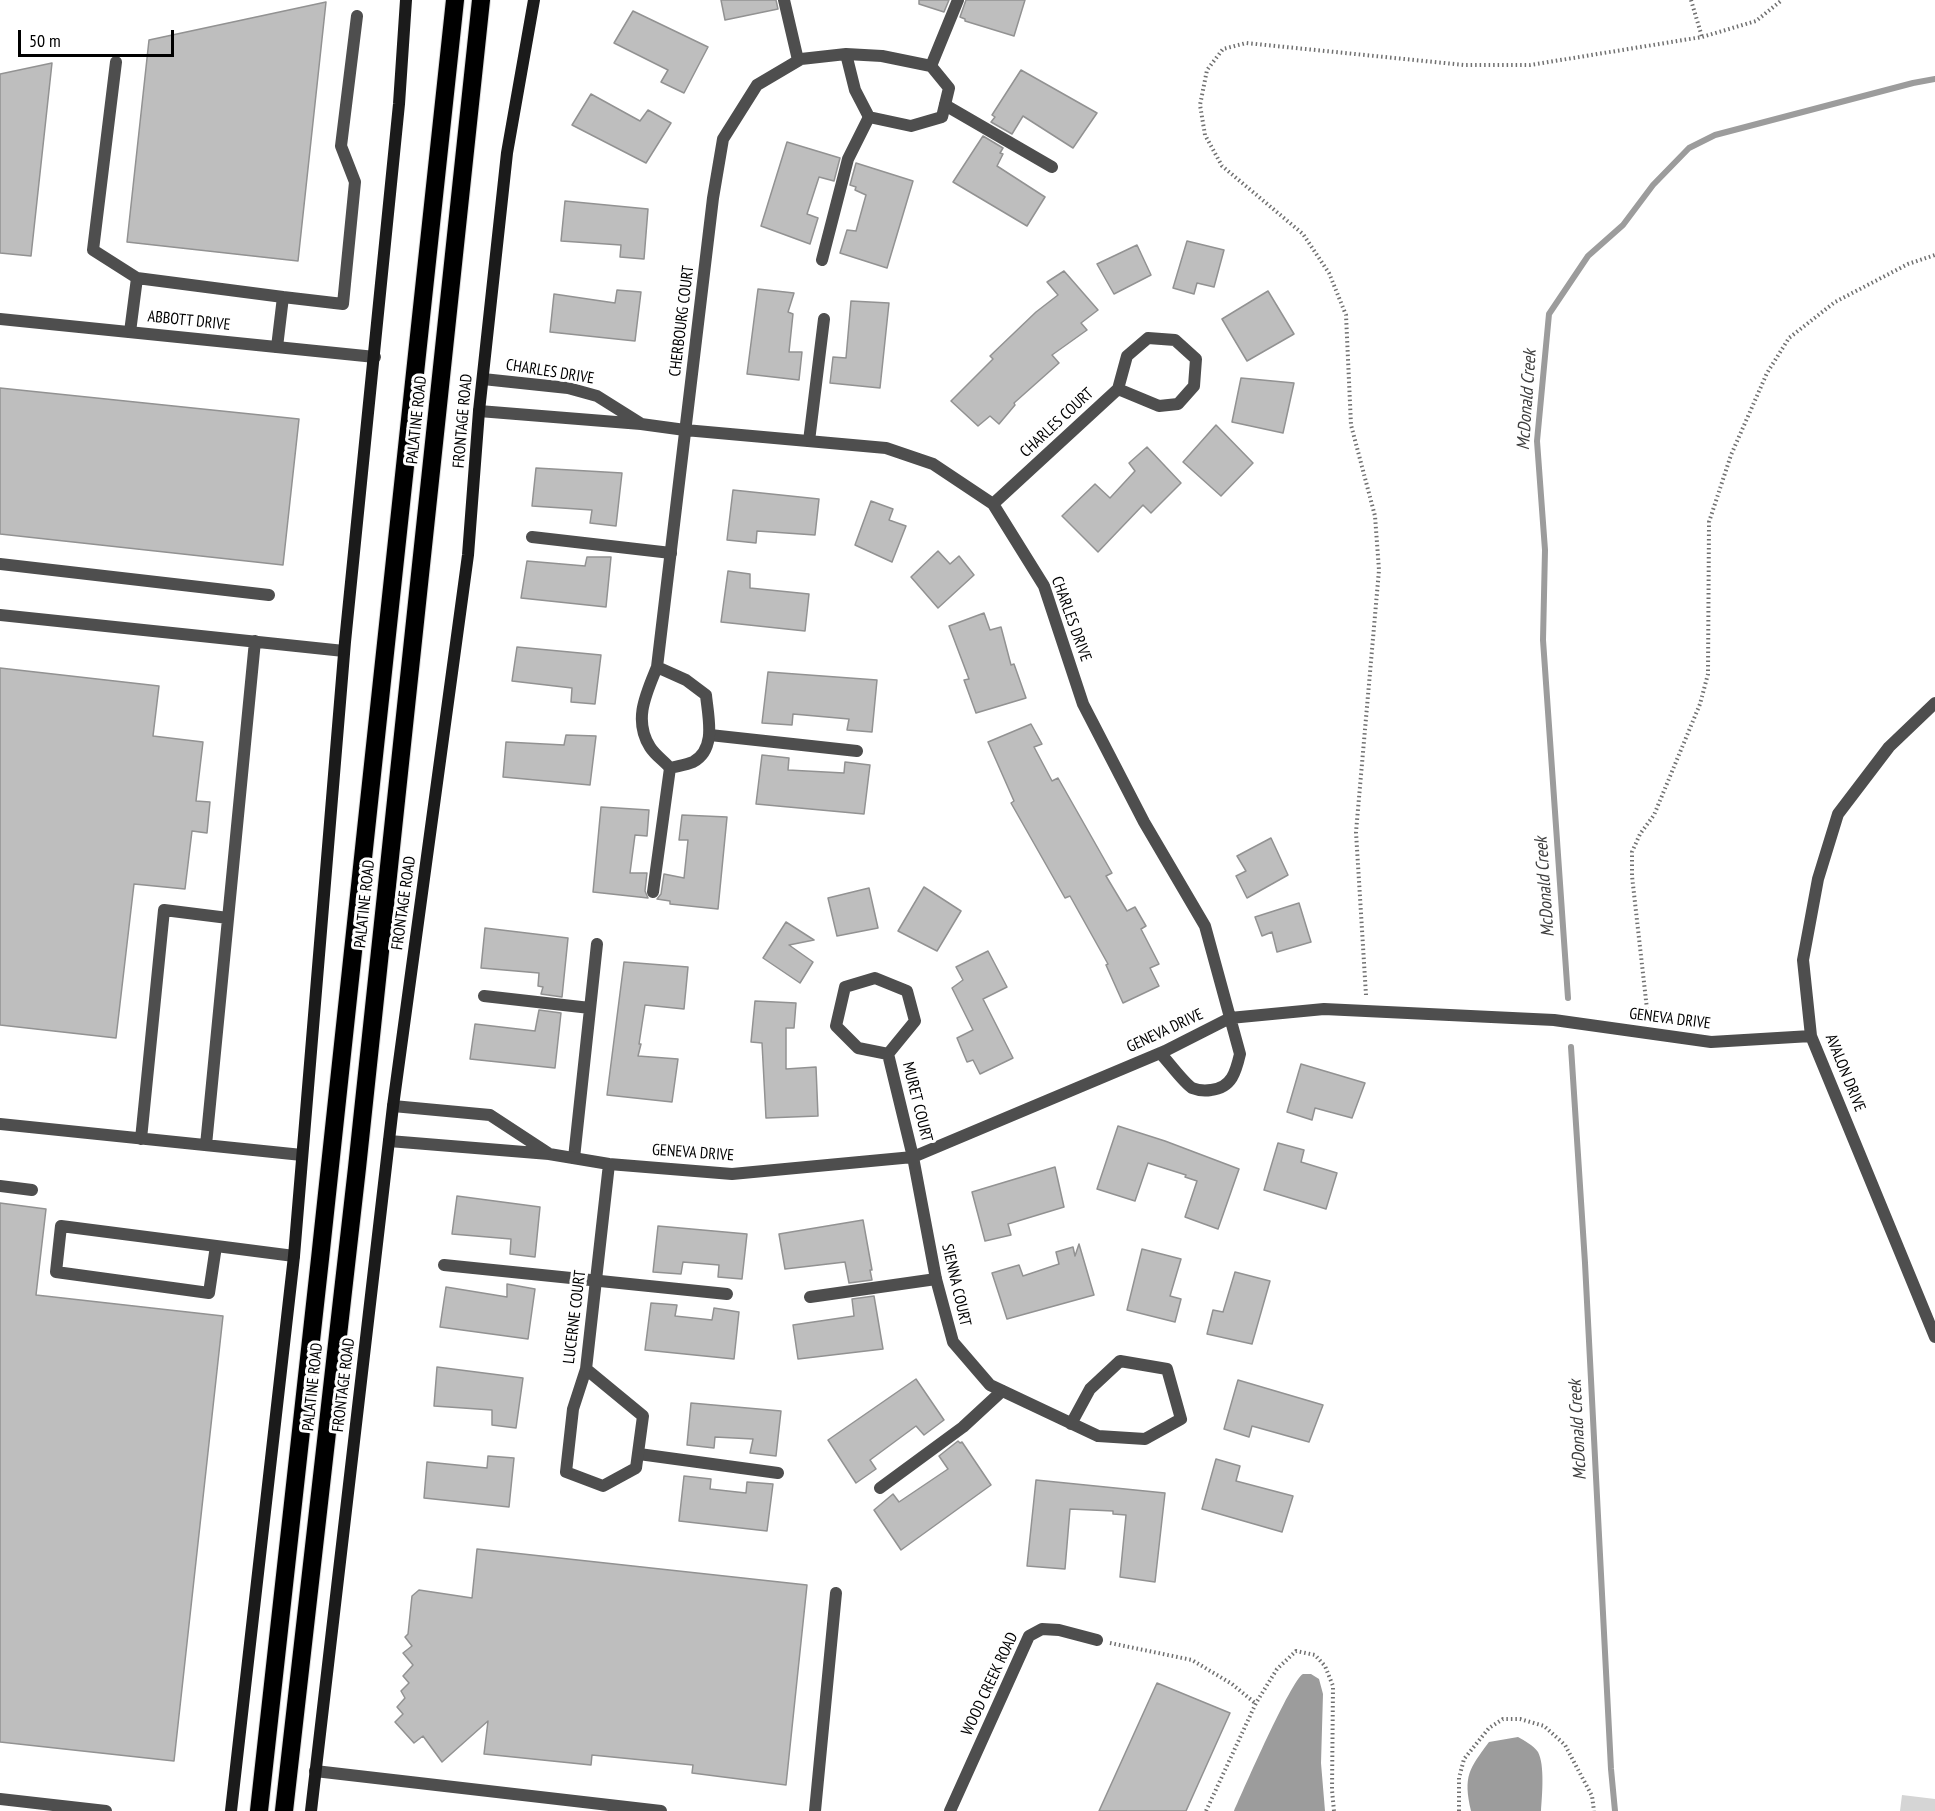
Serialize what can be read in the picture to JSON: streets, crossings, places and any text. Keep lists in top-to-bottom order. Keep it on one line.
{"streets":{"highway":["PALATINE ROAD"],"street":["ABBOTT DRIVE","CHERBOURG COURT","CHARLES DRIVE","FRONTAGE ROAD","CHARLES COURT","GENEVA DRIVE","AVALON DRIVE","MURET COURT","SIENNA COURT","LUCERNE COURT","WOOD CREEK ROAD"]},"crossings":[["CHERBOURG COURT","CHARLES DRIVE"],["CHARLES DRIVE","FRONTAGE ROAD"],["CHARLES DRIVE","CHARLES COURT"],["CHARLES DRIVE","GENEVA DRIVE"],["FRONTAGE ROAD","GENEVA DRIVE"],["GENEVA DRIVE","AVALON DRIVE"],["GENEVA DRIVE","MURET COURT"],["GENEVA DRIVE","SIENNA COURT"],["GENEVA DRIVE","LUCERNE COURT"],["MURET COURT","SIENNA COURT"]],"water":["McDonald Creek"],"scale_bar":"50 m"}
